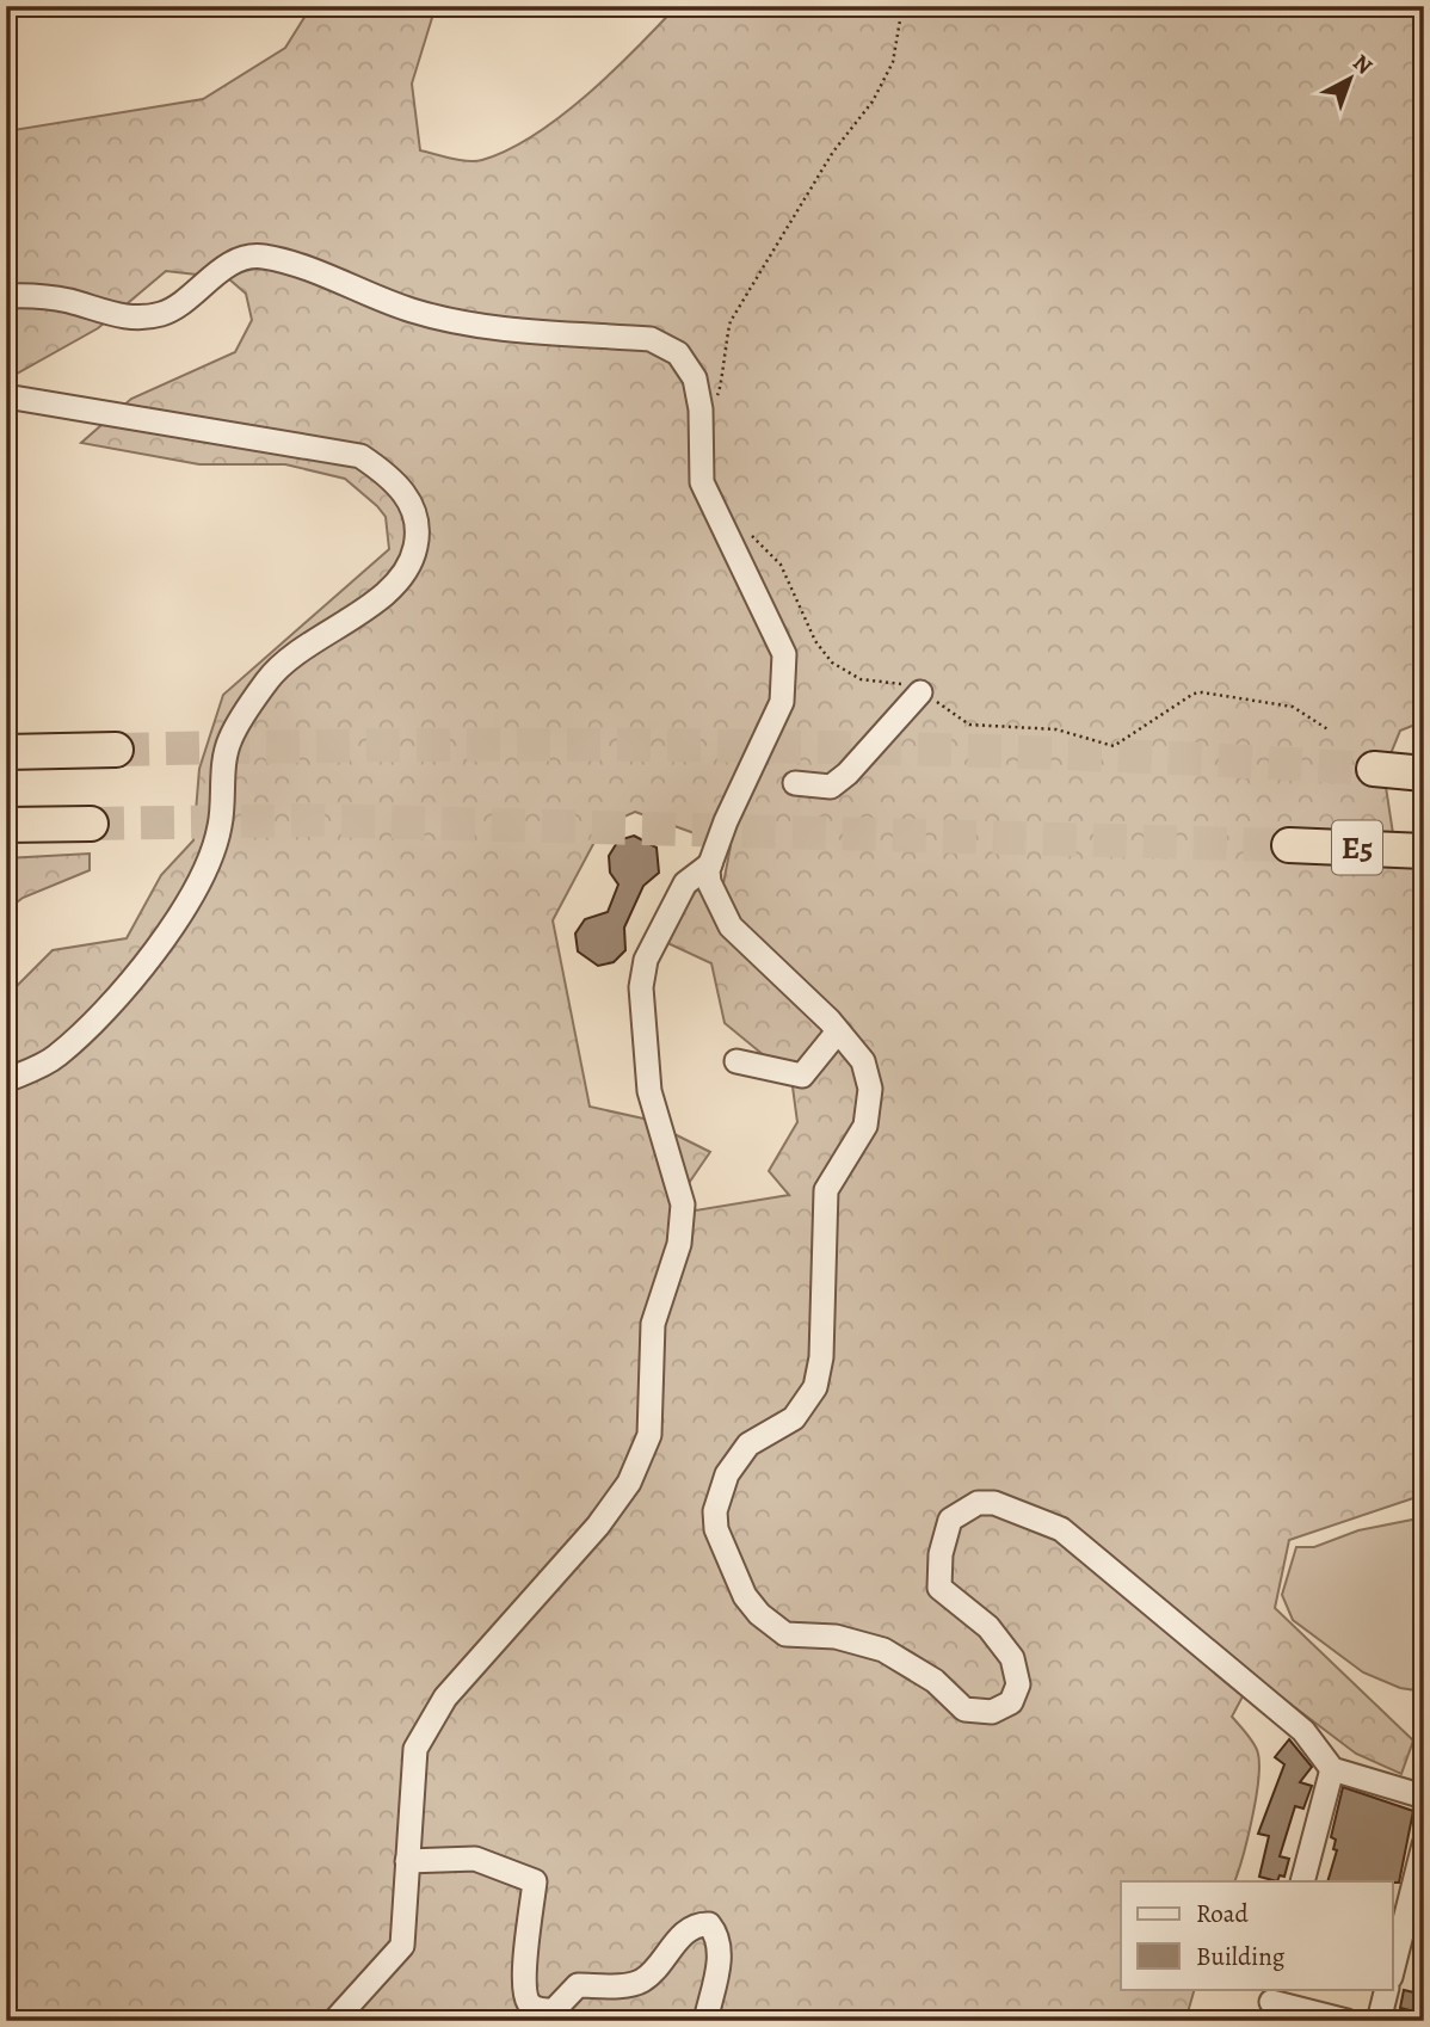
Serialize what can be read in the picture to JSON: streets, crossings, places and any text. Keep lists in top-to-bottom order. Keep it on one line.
{"streets":{"highway":["E5"]},"legend":["Road","Building"],"north":"top right"}
